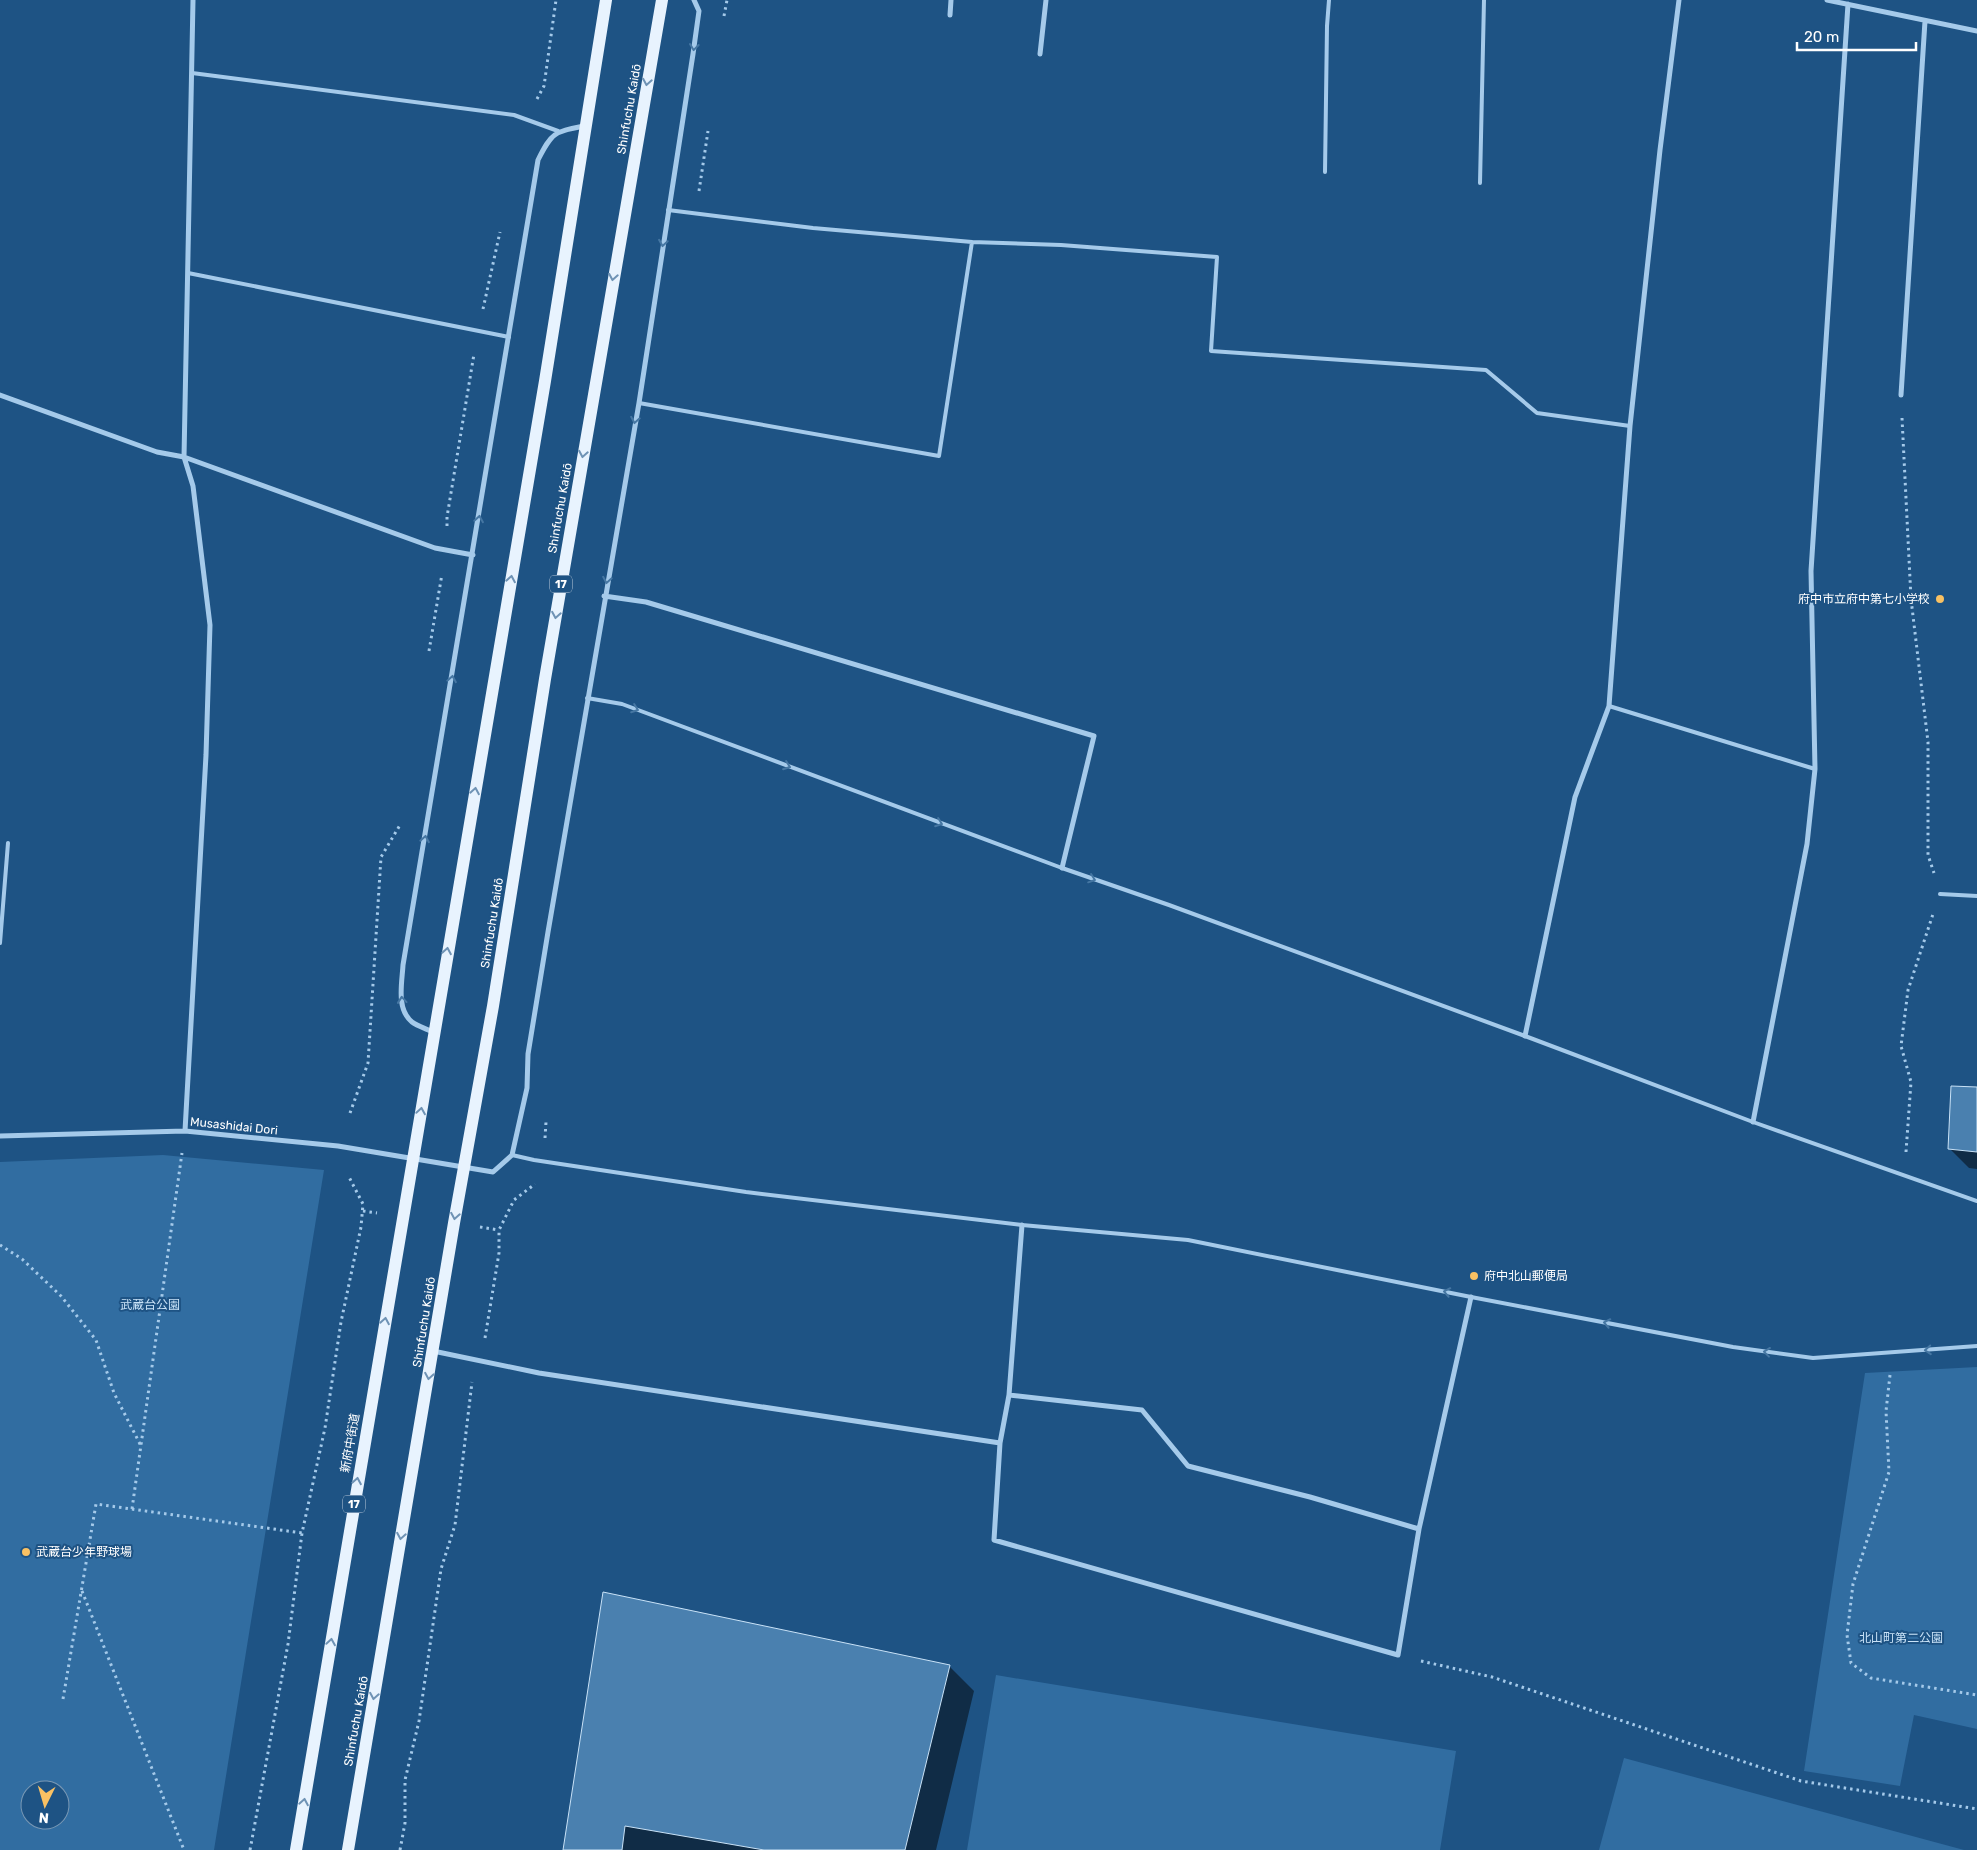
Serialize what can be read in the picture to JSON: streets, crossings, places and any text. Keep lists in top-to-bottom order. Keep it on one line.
{"streets":{"main road":["Shinfuchu Kaidō","17","新府中街道"],"street":["Musashidai Dori"]},"crossings":[["Shinfuchu Kaidō","Musashidai Dori"],["17","Musashidai Dori"],["17","新府中街道"],["Musashidai Dori","新府中街道"]],"one_way":["新府中街道"],"parks":["武蔵台公園","北山町第二公園"],"places":["府中市立府中第七小学校","府中北山郵便局","武蔵台少年野球場"],"scale_bar":"20 m","north":"bottom"}
